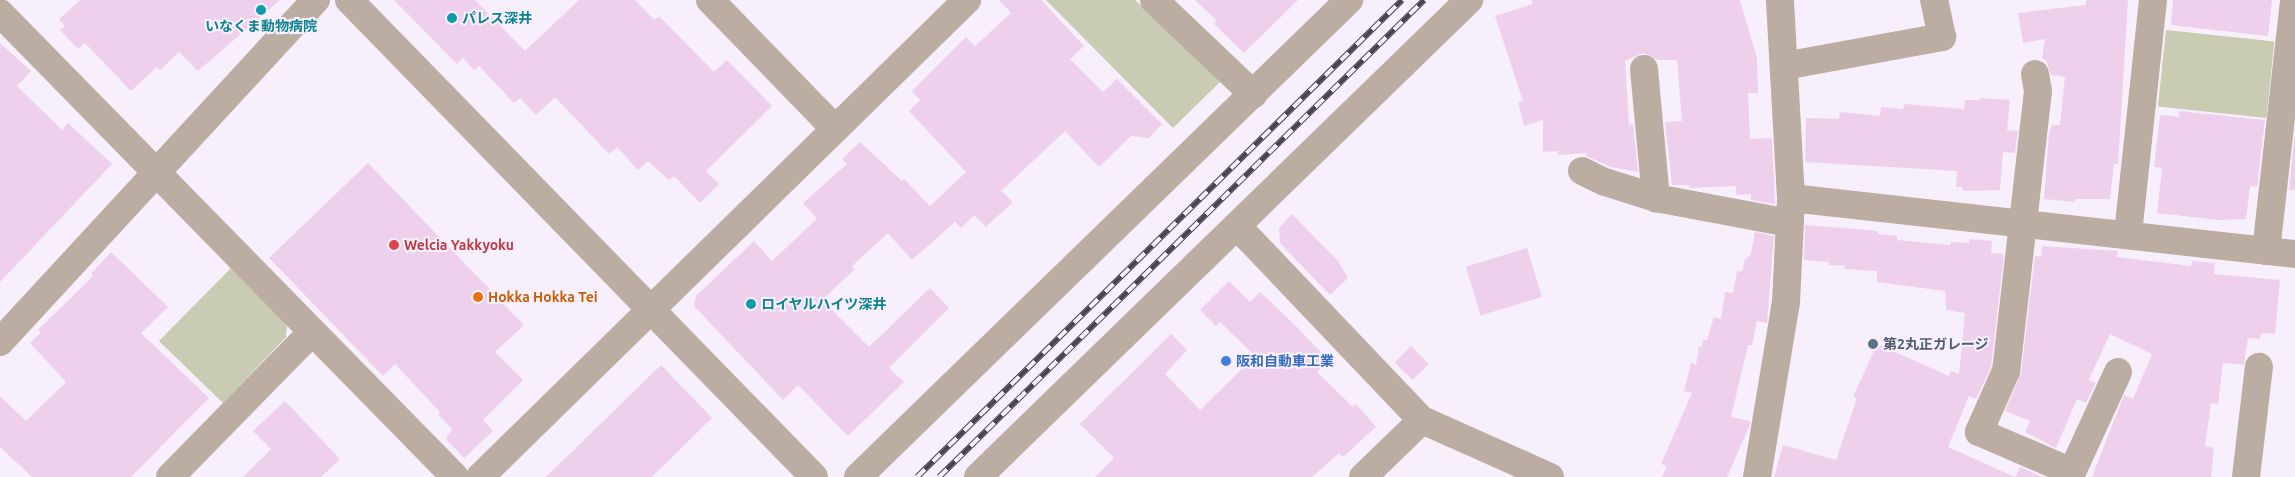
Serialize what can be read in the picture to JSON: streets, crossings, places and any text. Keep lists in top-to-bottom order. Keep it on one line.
{"places":["いなくま動物病院","パレス深井","Welcia Yakkyoku","Hokka Hokka Tei","ロイヤルハイツ深井","第2丸正ガレージ","阪和自動車工業"]}
